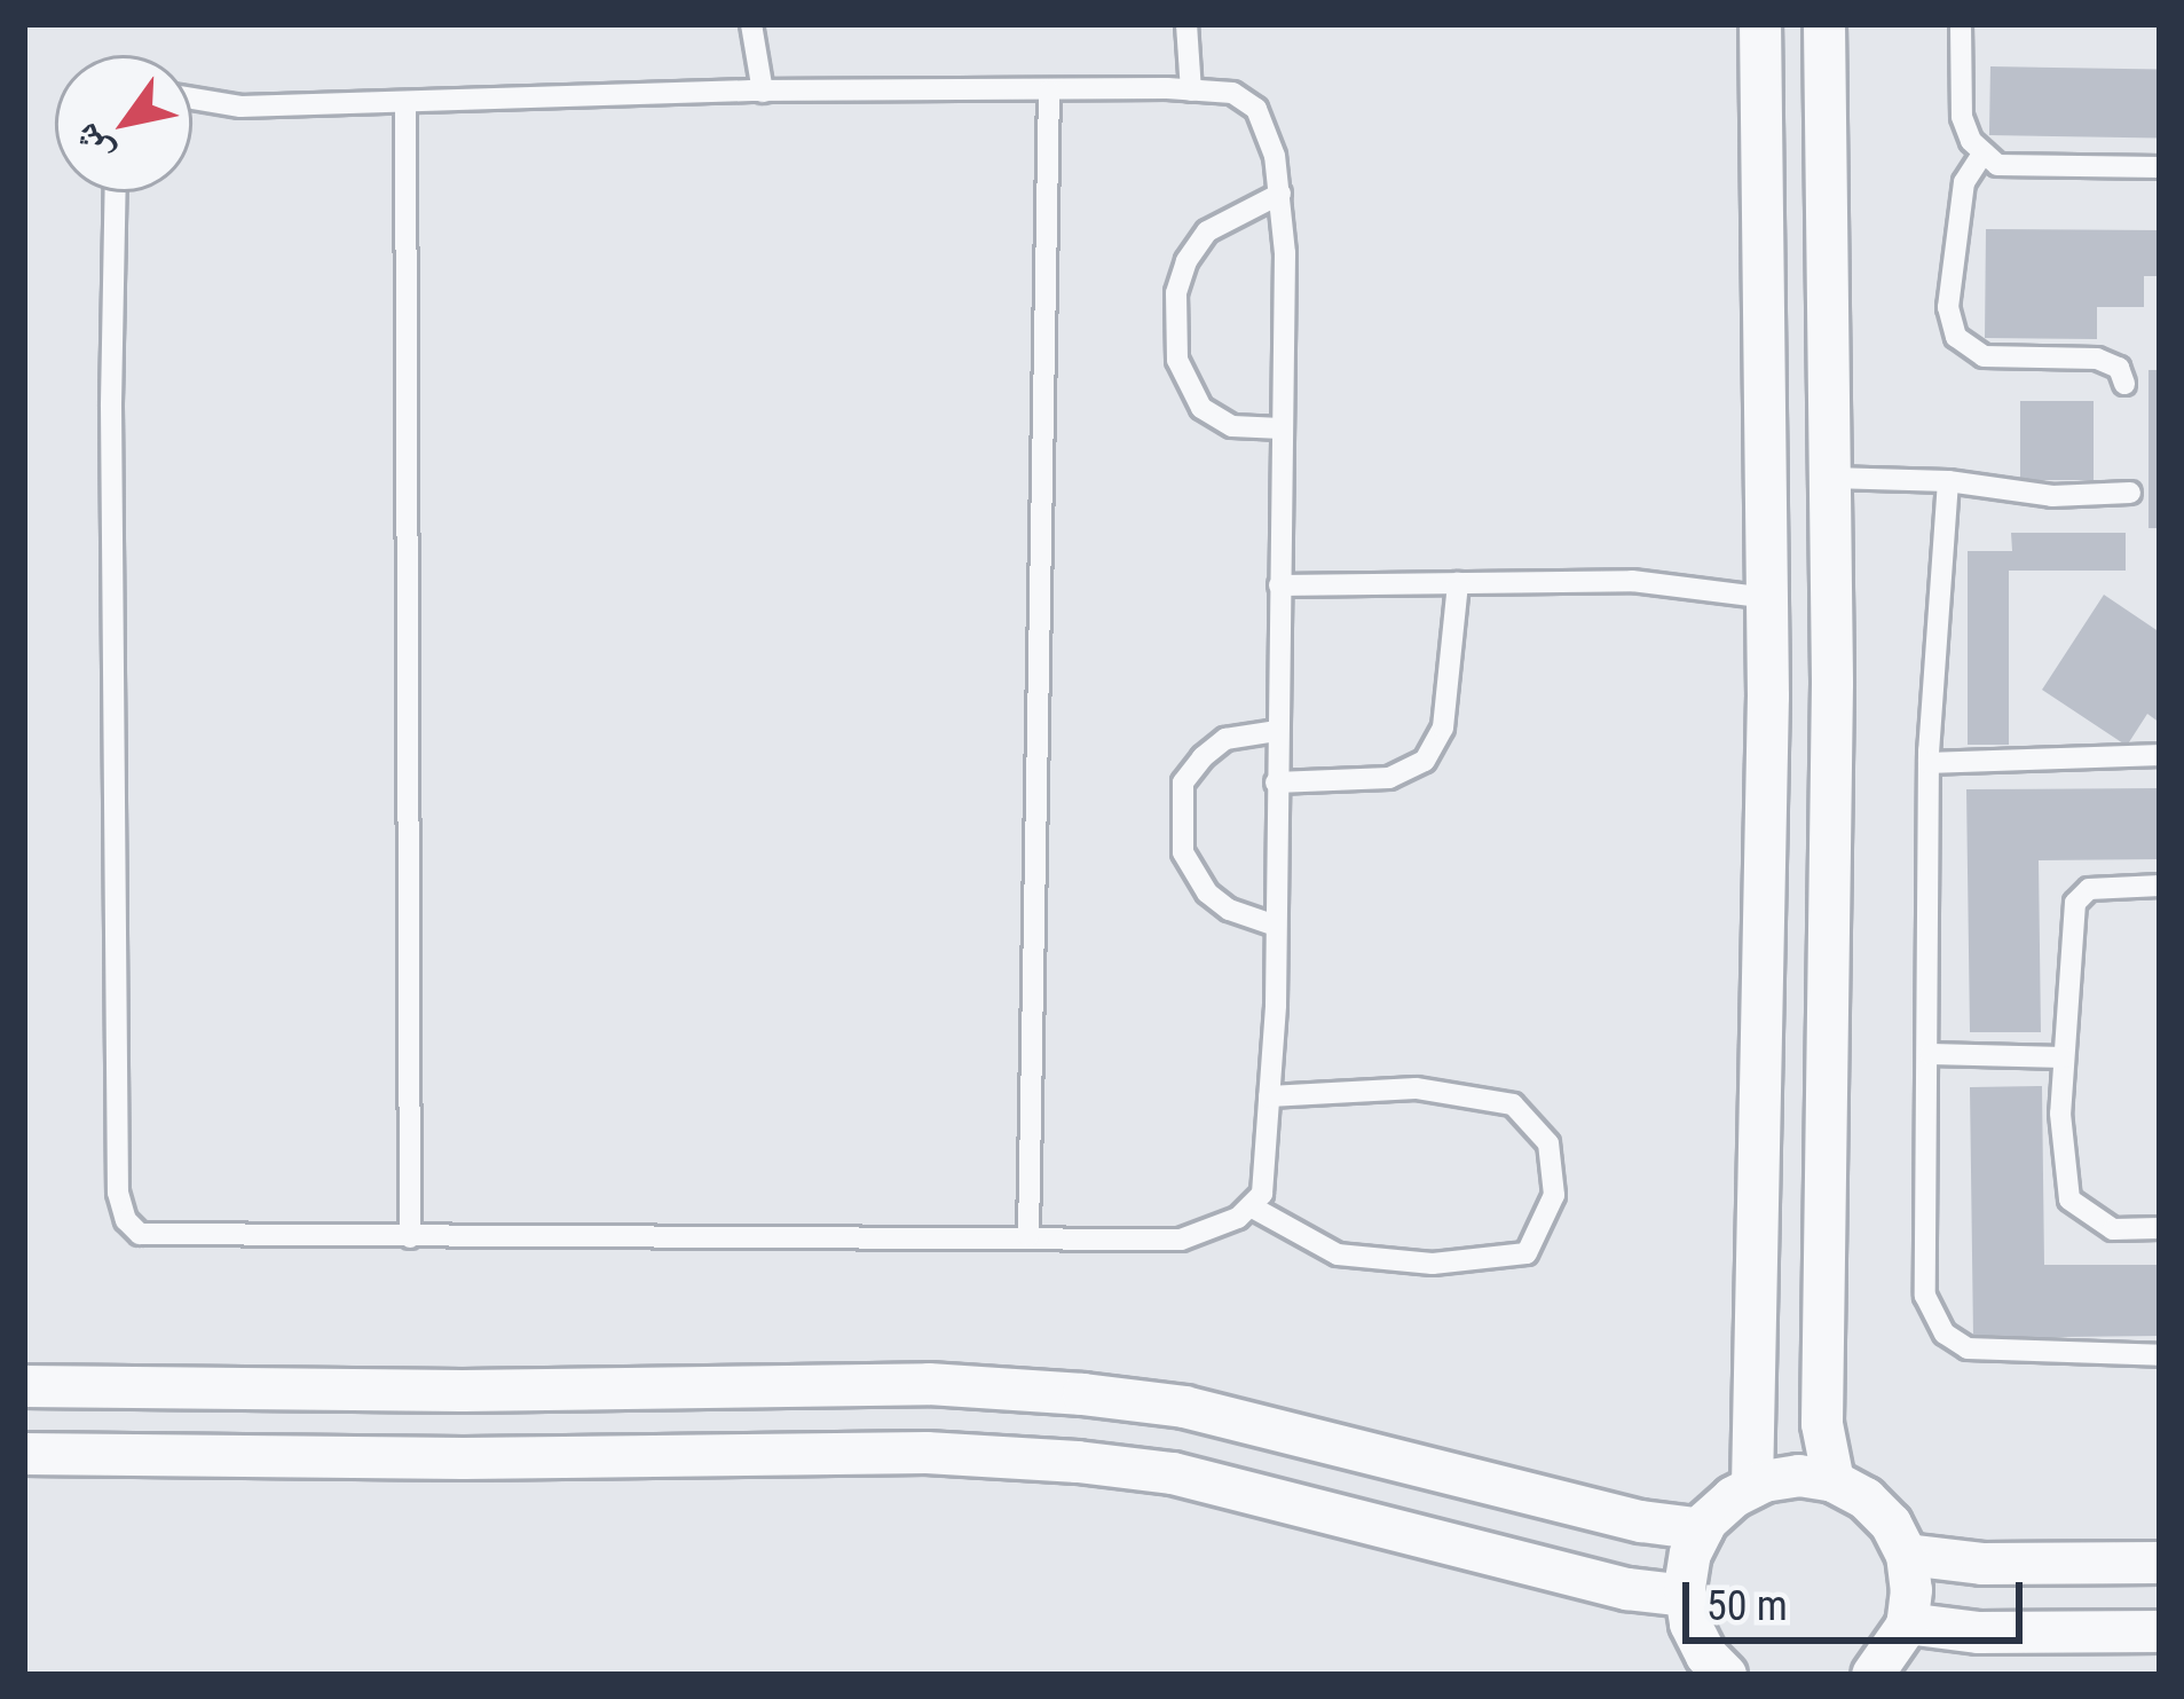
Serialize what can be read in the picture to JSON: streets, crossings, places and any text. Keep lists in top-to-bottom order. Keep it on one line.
{"scale_bar":"50 m","north":"bottom left"}
